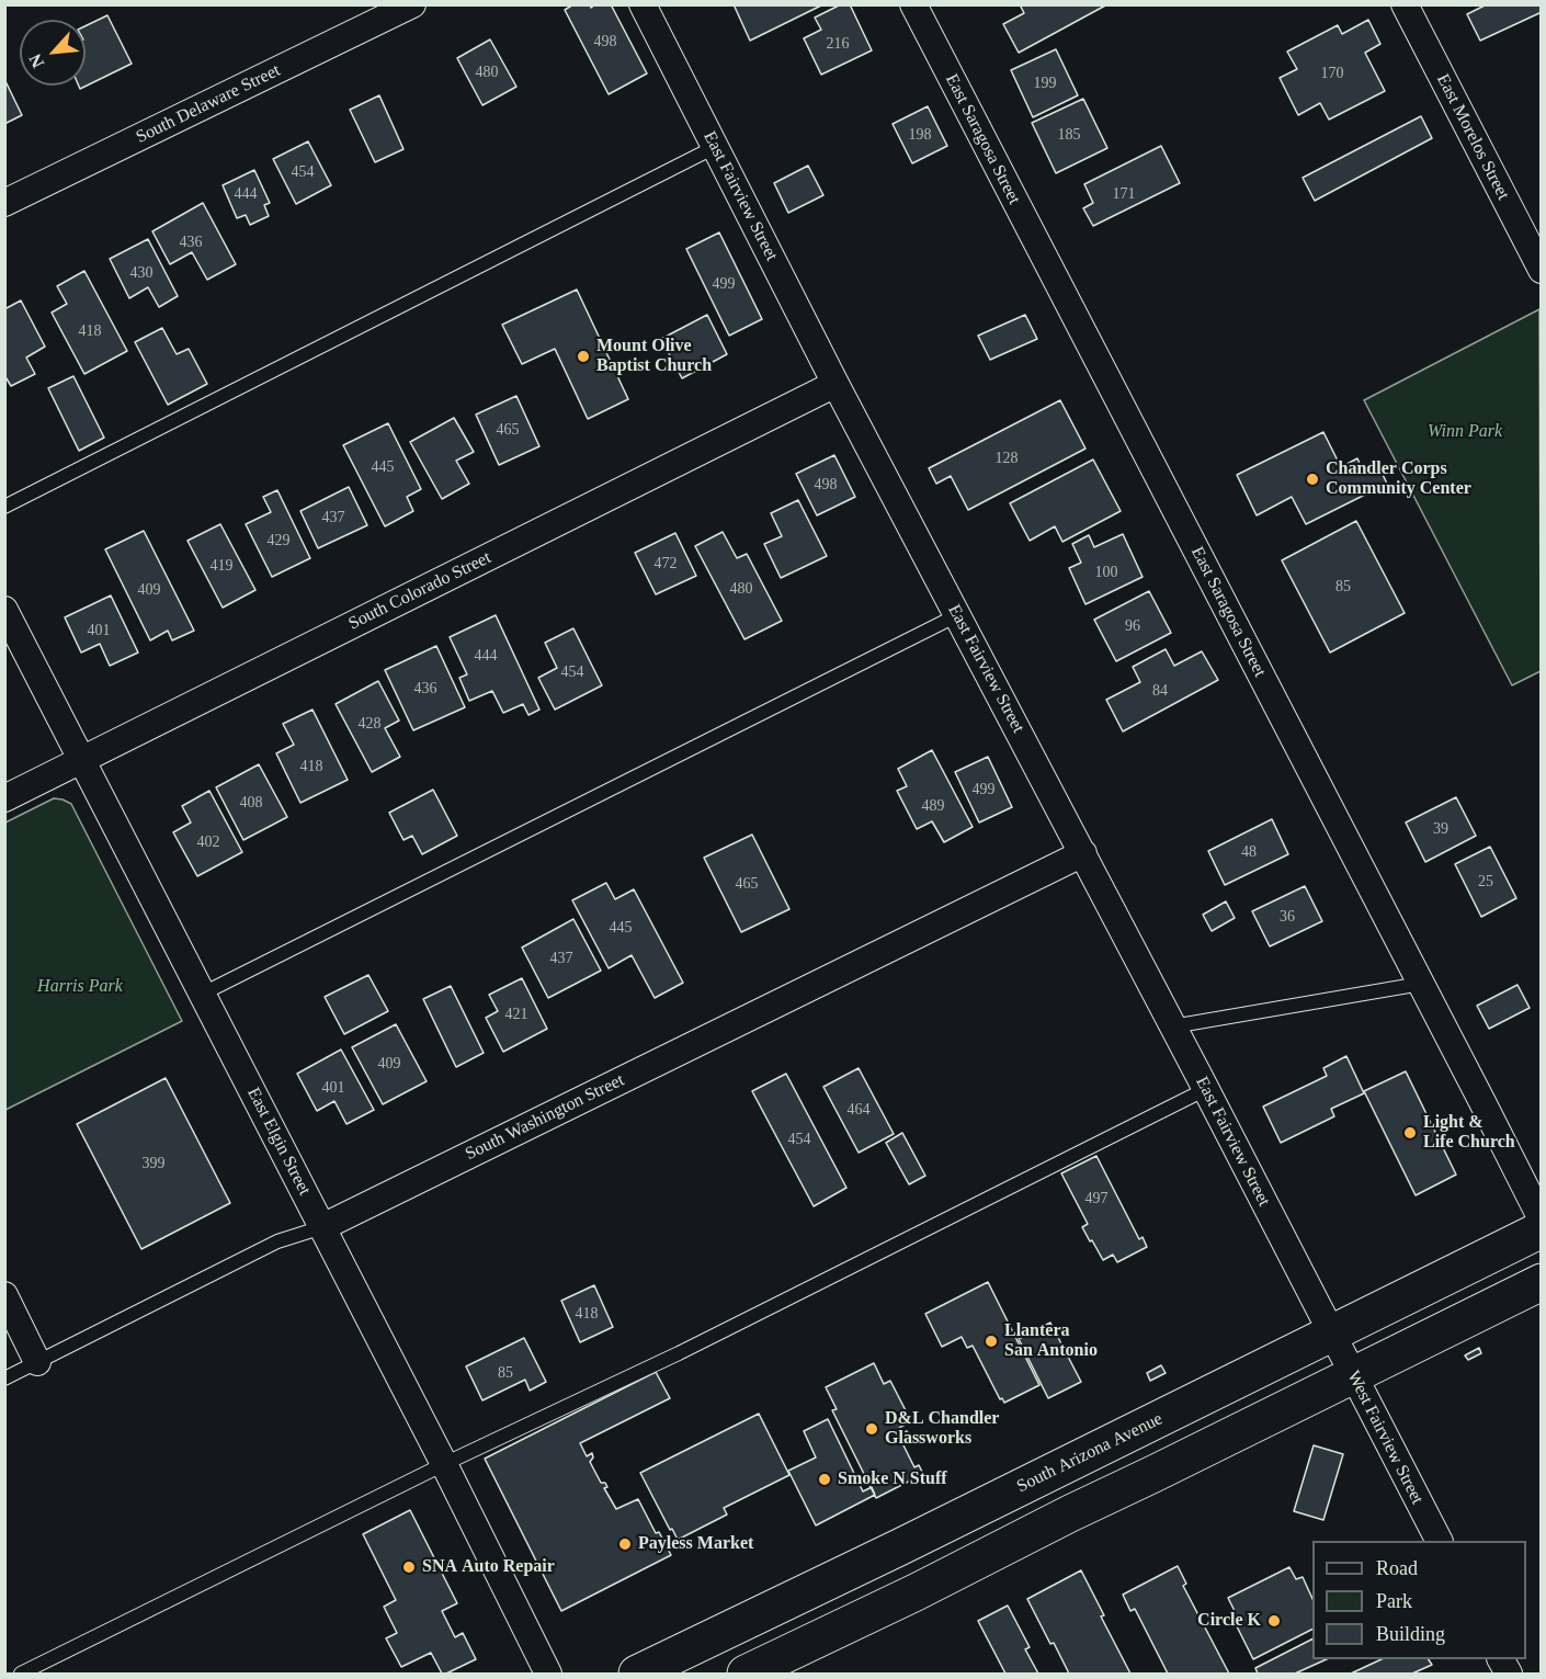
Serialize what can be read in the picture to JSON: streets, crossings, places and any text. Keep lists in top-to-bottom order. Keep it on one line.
{"streets":{"main road":["South Arizona Avenue"],"street":["South Delaware Street","East Morelos Street","East Saragosa Street","East Fairview Street","South Colorado Street","South Washington Street","East Elgin Street","West Fairview Street"]},"crossings":[["East Fairview Street","South Colorado Street"],["East Fairview Street","South Washington Street"],["East Fairview Street","West Fairview Street"],["East Fairview Street","South Arizona Avenue"],["South Colorado Street","East Elgin Street"],["South Washington Street","East Elgin Street"],["West Fairview Street","South Arizona Avenue"]],"parks":["Winn Park","Harris Park"],"places":["Mount Olive Baptist Church","Chandler Corps Community Center","Light & Life Church","Llantera San Antonio","D&L Chandler Glassworks","Smoke N Stuff","Payless Market","SNA Auto Repair","Circle K"],"house_numbers":["498","216","480","170","199","198","185","454","444","171","436","430","499","418","465","128","445","498","437","429","472","419","100","85","480","409","96","401","444","454","436","84","428","418","499","408","489","39","402","48","25","465","36","445","437","421","409","401","464","454","399","497","418","85"],"legend":["Road","Park","Building"],"north":"bottom left"}
